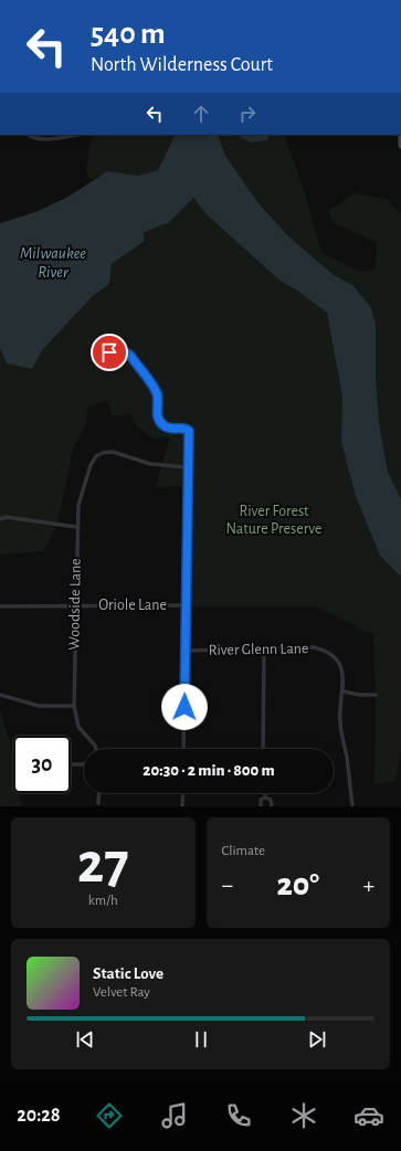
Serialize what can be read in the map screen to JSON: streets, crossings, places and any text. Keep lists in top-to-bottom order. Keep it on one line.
{"streets":{"street":["Woodside Lane","Oriole Lane","River Glenn Lane"]},"crossings":[["Woodside Lane","Oriole Lane"]],"water":["Milwaukee River"],"parks":["River Forest Nature Preserve"],"page":{"turn":["540 m","North Wilderness Court"],"limit":"30","trip":"20:30 · 2 min · 800 m","tile":[["27","km/h"],"Climate"],"heat":["−","20°","+"],"song":["Static Love","Velvet Ray"],"tabs":"20:28"}}
